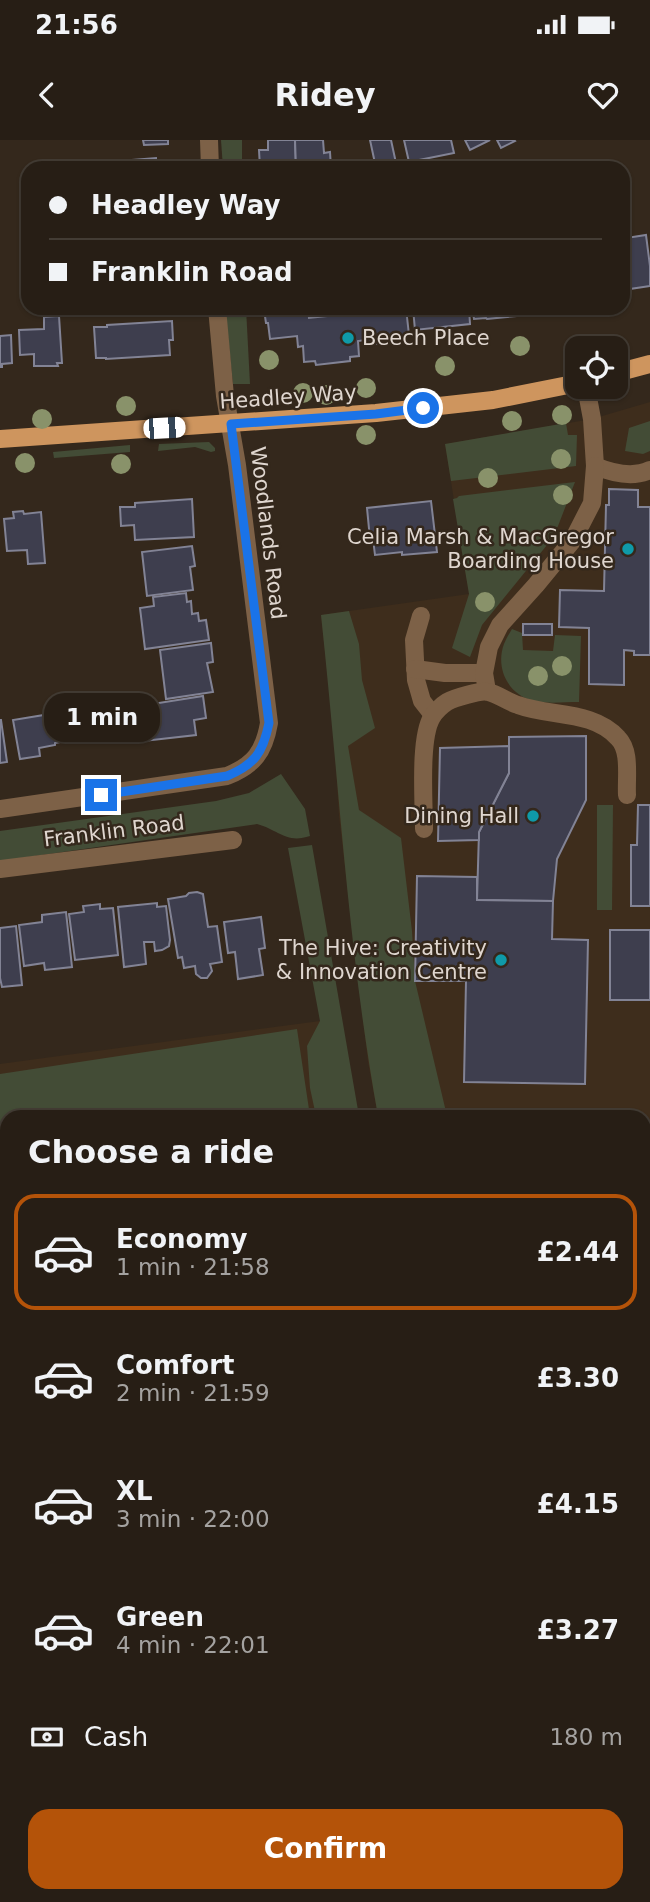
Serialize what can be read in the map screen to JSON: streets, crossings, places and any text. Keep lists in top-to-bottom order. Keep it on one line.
{"streets":{"main road":["Headley Way"],"street":["Woodlands Road","Franklin Road"]},"crossings":[["Headley Way","Woodlands Road"],["Woodlands Road","Franklin Road"]],"places":["Beech Place","Celia Marsh & MacGregor Boarding House","Dining Hall","The Hive: Creativity & Innovation Centre"],"page":{"status":"21:56","header":"Ridey","banner":["Headley Way","Franklin Road"],"bubble":"1 min","heading":"Choose a ride","list":[{"name":"Economy","note":"1 min · 21:58","value":"£2.44"},{"name":"Comfort","note":"2 min · 21:59","value":"£3.30"},{"name":"XL","note":"3 min · 22:00","value":"£4.15"},{"name":"Green","note":"4 min · 22:01","value":"£3.27"}],"pay":["Cash","180 m"],"buttons":"Confirm"}}
